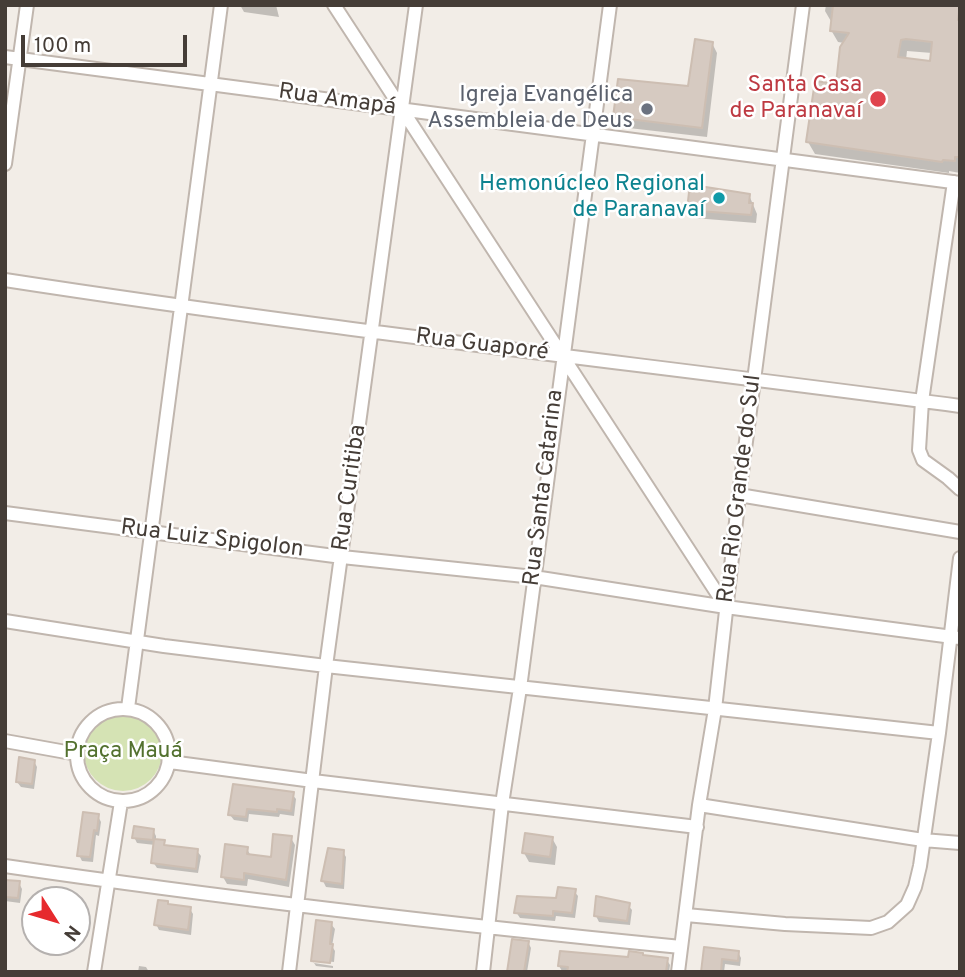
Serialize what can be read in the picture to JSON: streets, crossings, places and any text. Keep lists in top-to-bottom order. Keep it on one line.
{"streets":{"street":["Rua Amapá","Rua Guaporé","Rua Curitiba","Rua Santa Catarina","Rua Rio Grande do Sul","Rua Luiz Spigolon"]},"crossings":[["Rua Amapá","Rua Curitiba"],["Rua Amapá","Rua Santa Catarina"],["Rua Amapá","Rua Rio Grande do Sul"],["Rua Guaporé","Rua Curitiba"],["Rua Guaporé","Rua Santa Catarina"],["Rua Guaporé","Rua Rio Grande do Sul"],["Rua Curitiba","Rua Luiz Spigolon"],["Rua Santa Catarina","Rua Luiz Spigolon"],["Rua Rio Grande do Sul","Rua Luiz Spigolon"]],"parks":["Praça Mauá"],"places":["Santa Casa de Paranavaí","Igreja Evangélica Assembleia de Deus","Hemonúcleo Regional de Paranavaí"],"scale_bar":"100 m","north":"bottom right"}
